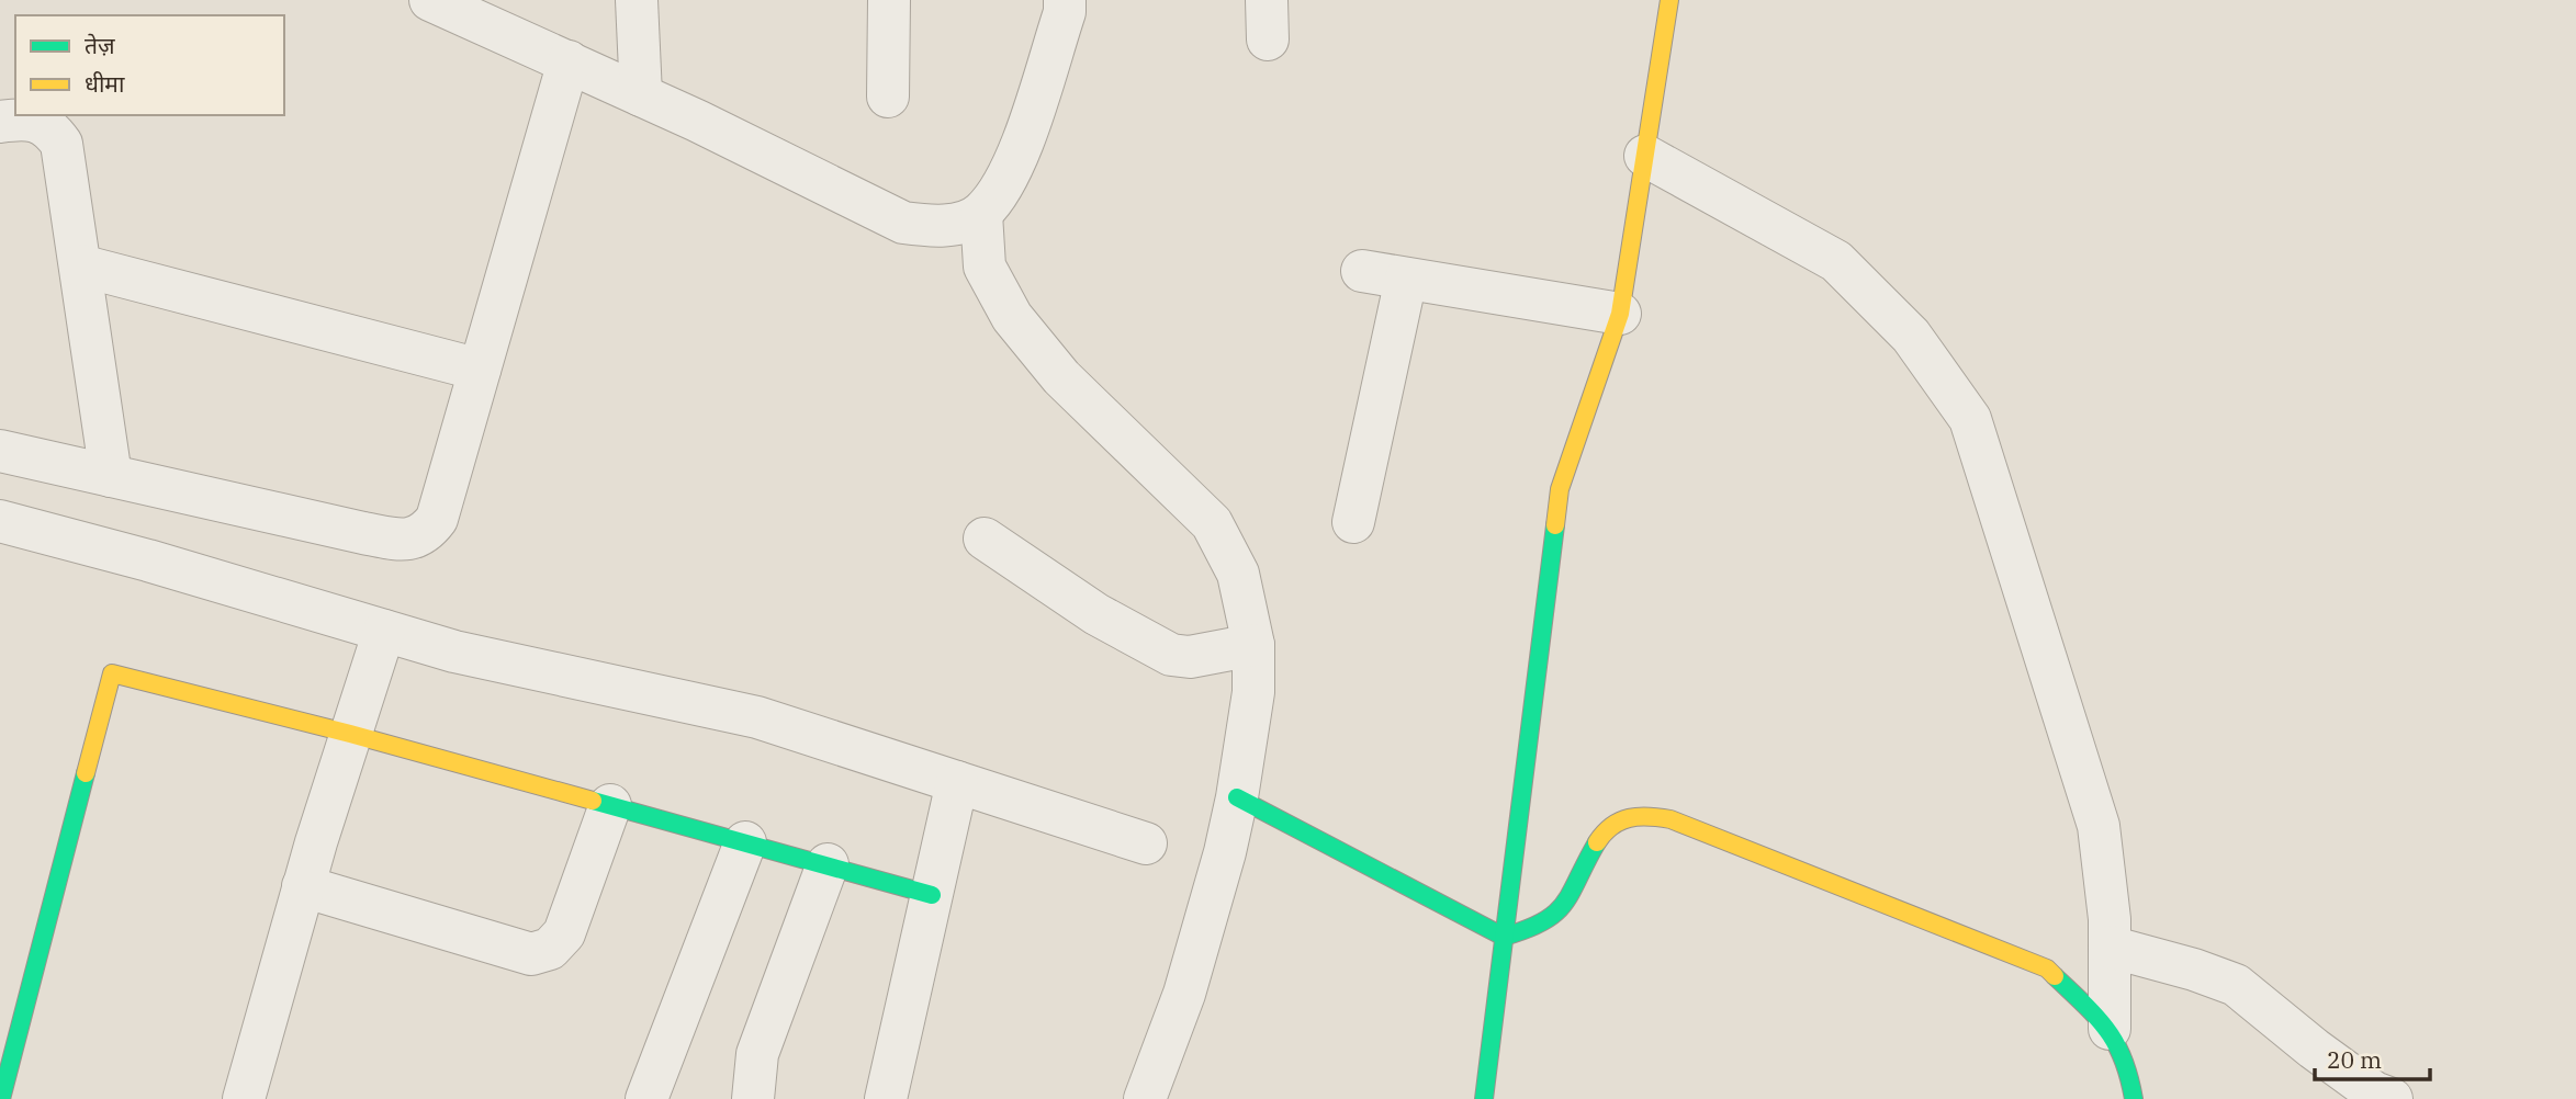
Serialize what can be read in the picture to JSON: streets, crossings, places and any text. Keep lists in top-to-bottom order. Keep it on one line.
{"legend":["तेज़","धीमा"],"scale_bar":"20 m"}
